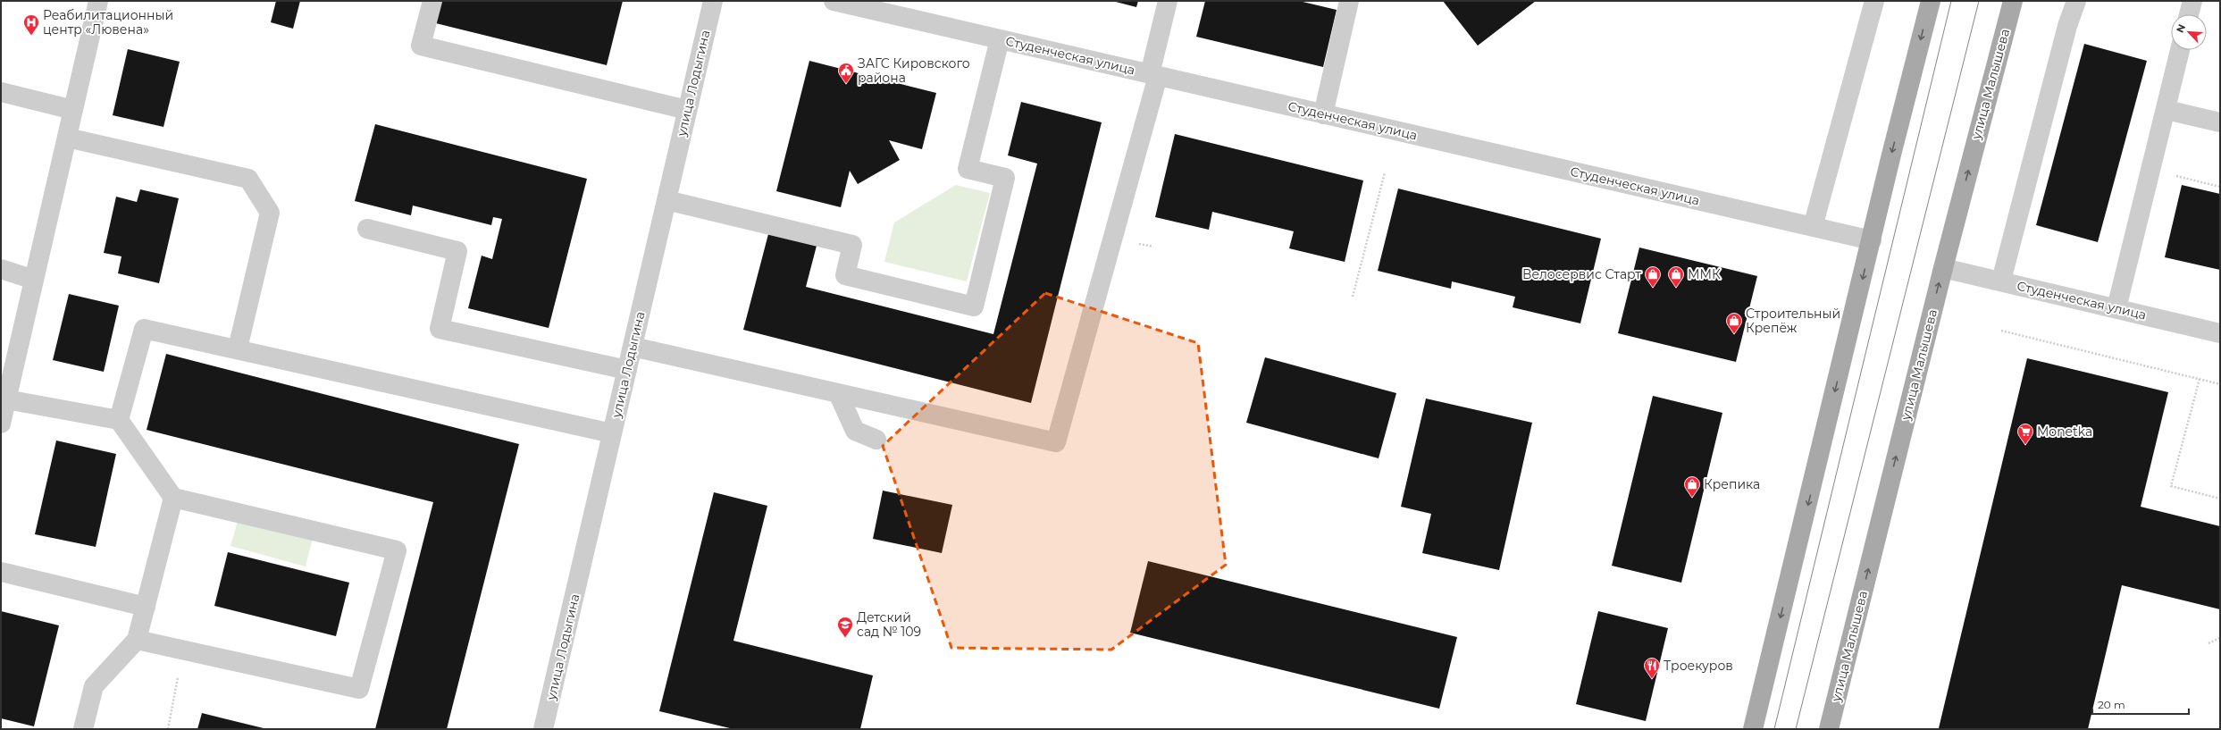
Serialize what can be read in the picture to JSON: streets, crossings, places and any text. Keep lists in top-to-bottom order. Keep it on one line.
{"streets":{"main road":["улица Малышева"],"street":["Студенческая улица","улица Лодыгина"]},"crossings":[["Студенческая улица","улица Малышева"]],"places":{"hospital":["Реабилитационный центр «Лювена»"],"public building":["ЗАГС Кировского района"],"shop":["Велосервис Старт","ММК","Строительный Крепёж","Крепика"],"supermarket":["Monetka"],"school or university":["Детский сад № 109"],"restaurant":["Троекуров"]},"scale_bar":"20 m","north":"top left"}
